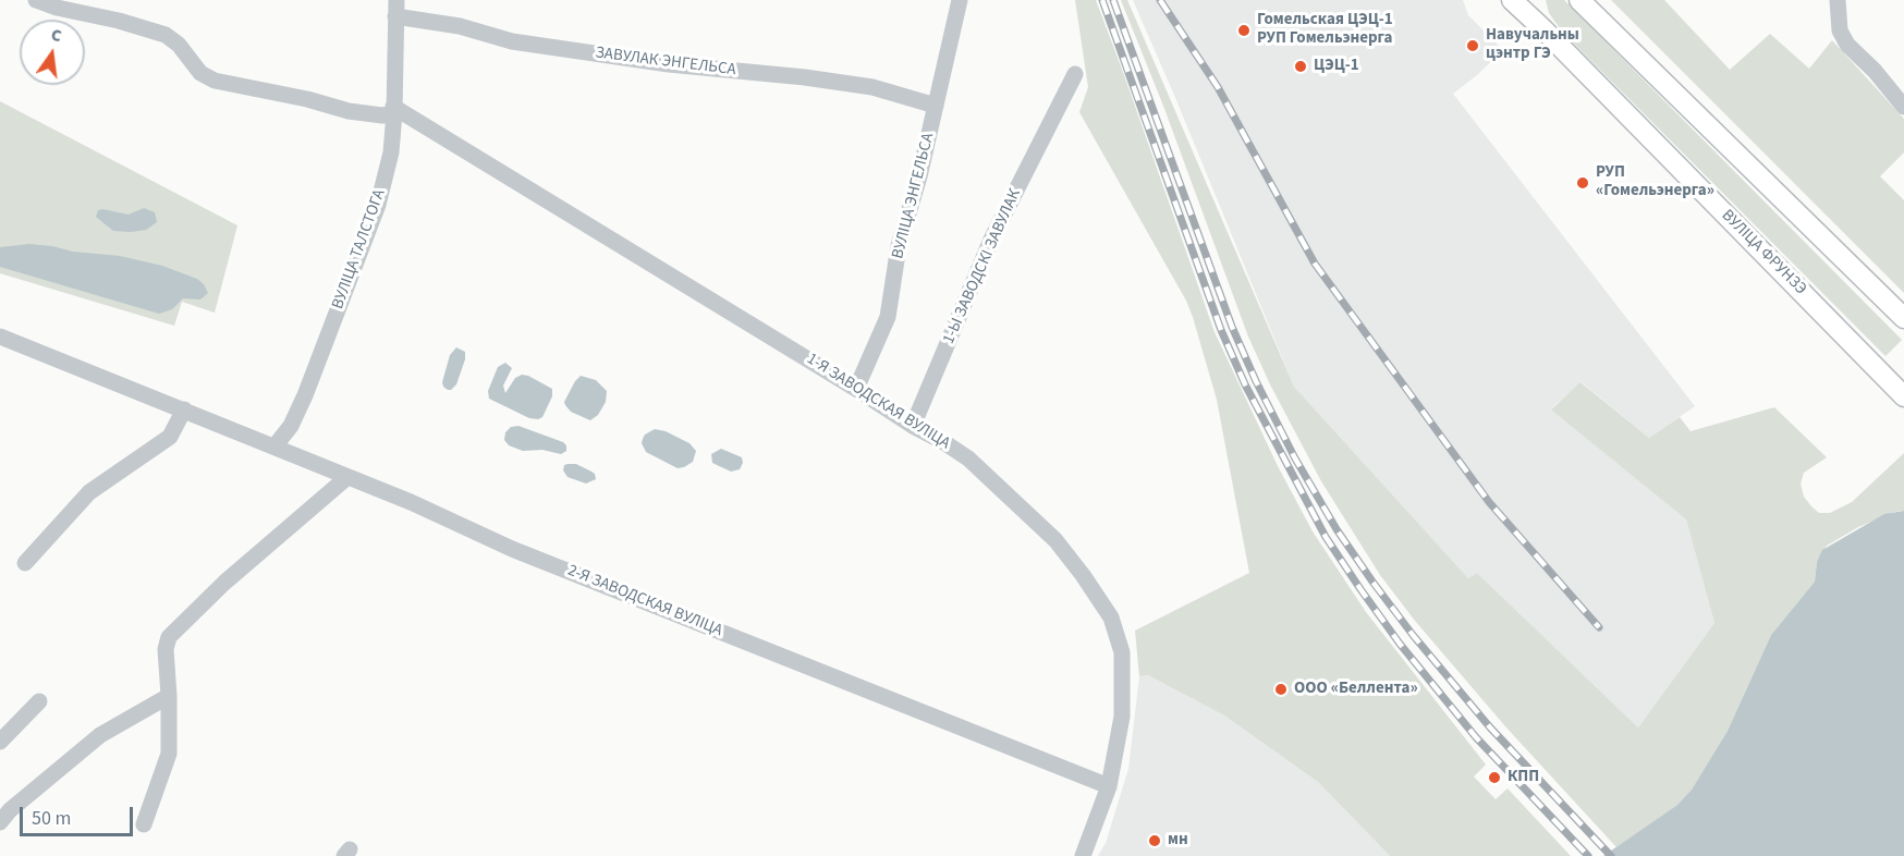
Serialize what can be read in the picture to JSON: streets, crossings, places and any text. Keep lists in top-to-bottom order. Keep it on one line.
{"streets":{"main road":["ВУЛІЦА ФРУНЗЭ"],"street":["ЗАВУЛАК ЭНГЕЛЬСА","ВУЛІЦА ЭНГЕЛЬСА","ВУЛІЦА ТАЛСТОГА","1-Ы ЗАВОДСКІ ЗАВУЛАК","1-Я ЗАВОДСКАЯ ВУЛІЦА","2-Я ЗАВОДСКАЯ ВУЛІЦА"]},"crossings":[["ЗАВУЛАК ЭНГЕЛЬСА","ВУЛІЦА ЭНГЕЛЬСА"],["ЗАВУЛАК ЭНГЕЛЬСА","ВУЛІЦА ТАЛСТОГА"],["ВУЛІЦА ЭНГЕЛЬСА","1-Я ЗАВОДСКАЯ ВУЛІЦА"],["ВУЛІЦА ТАЛСТОГА","1-Я ЗАВОДСКАЯ ВУЛІЦА"],["ВУЛІЦА ТАЛСТОГА","2-Я ЗАВОДСКАЯ ВУЛІЦА"],["1-Ы ЗАВОДСКІ ЗАВУЛАК","1-Я ЗАВОДСКАЯ ВУЛІЦА"],["1-Я ЗАВОДСКАЯ ВУЛІЦА","2-Я ЗАВОДСКАЯ ВУЛІЦА"]],"places":["Гомельская ЦЭЦ-1 РУП Гомельэнерга","Навучальны цэнтр ГЭ","ЦЭЦ-1","РУП «Гомельэнерга»","ООО «Беллента»","КПП","мн"],"scale_bar":"50 m","north":"top"}
